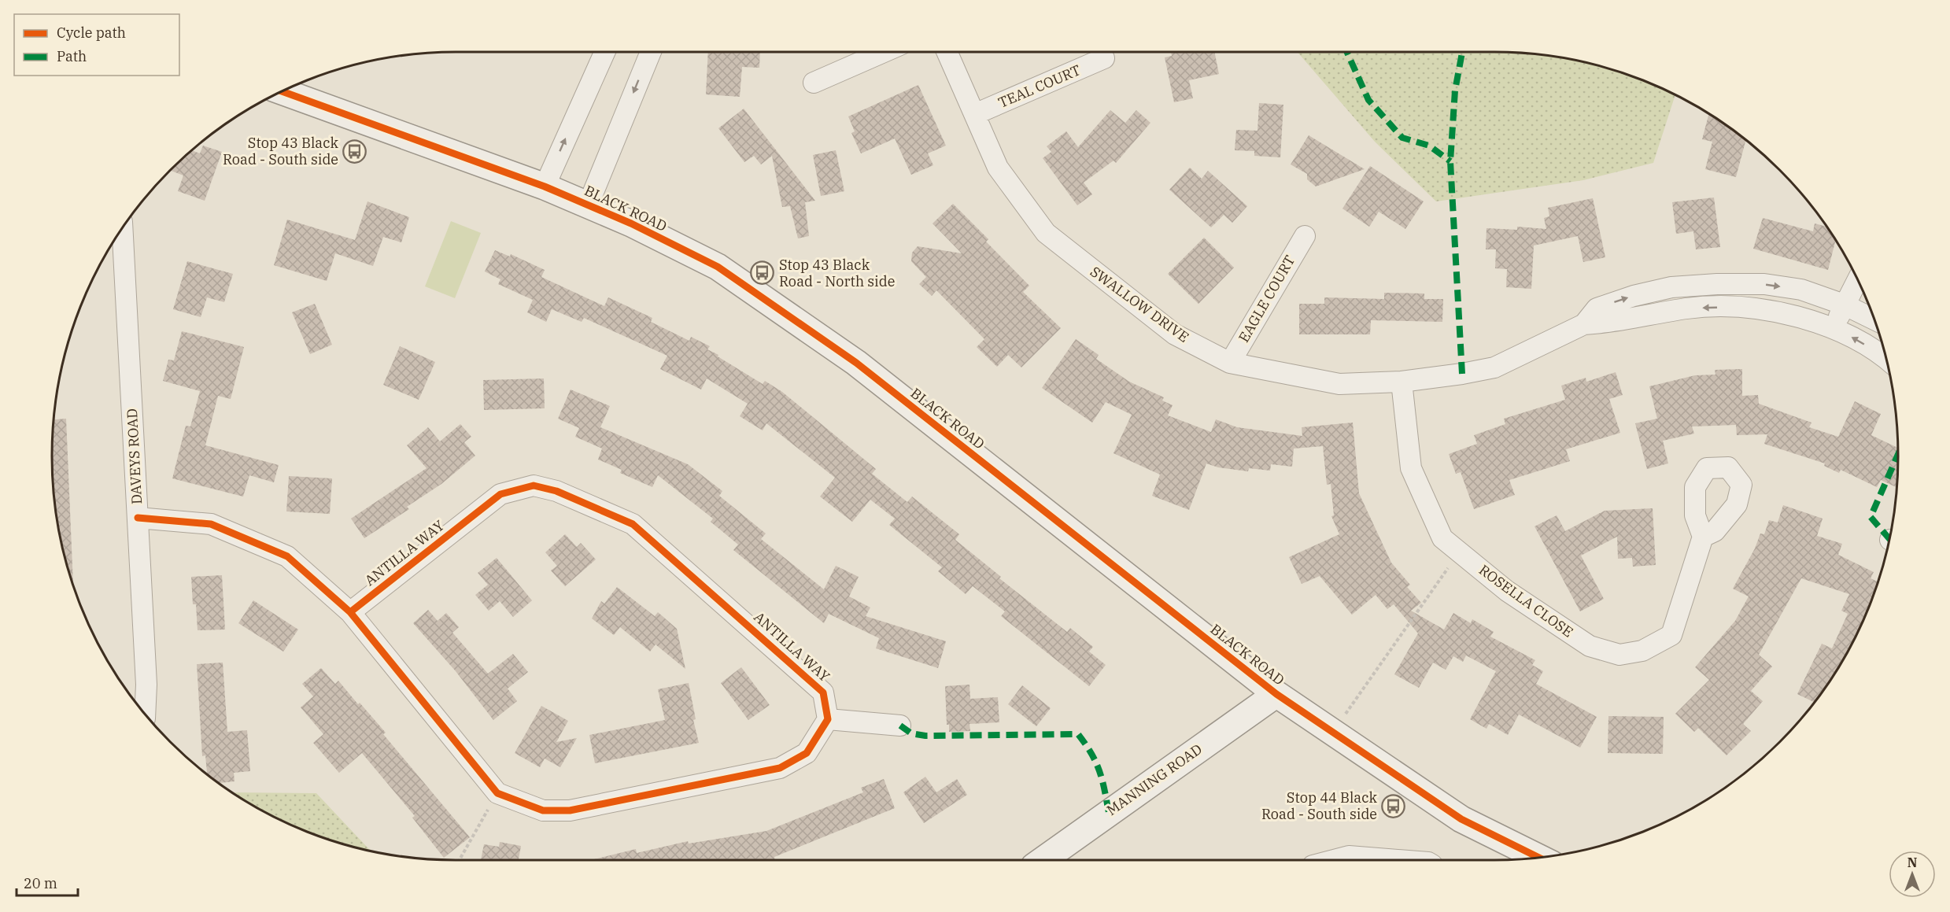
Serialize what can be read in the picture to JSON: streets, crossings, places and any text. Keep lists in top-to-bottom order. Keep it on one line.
{"streets":{"main road":["BLACK ROAD","MANNING ROAD"],"street":["TEAL COURT","EAGLE COURT","SWALLOW DRIVE","DAVEYS ROAD","ANTILLA WAY","ROSELLA CLOSE"]},"crossings":[["TEAL COURT","SWALLOW DRIVE"],["BLACK ROAD","MANNING ROAD"],["EAGLE COURT","SWALLOW DRIVE"],["SWALLOW DRIVE","ROSELLA CLOSE"]],"places":{"bus stop":["Stop 43 Black Road - South side","Stop 43 Black Road - North side","Stop 44 Black Road - South side"]},"legend":["Cycle path","Path"],"scale_bar":"20 m","north":"top"}
